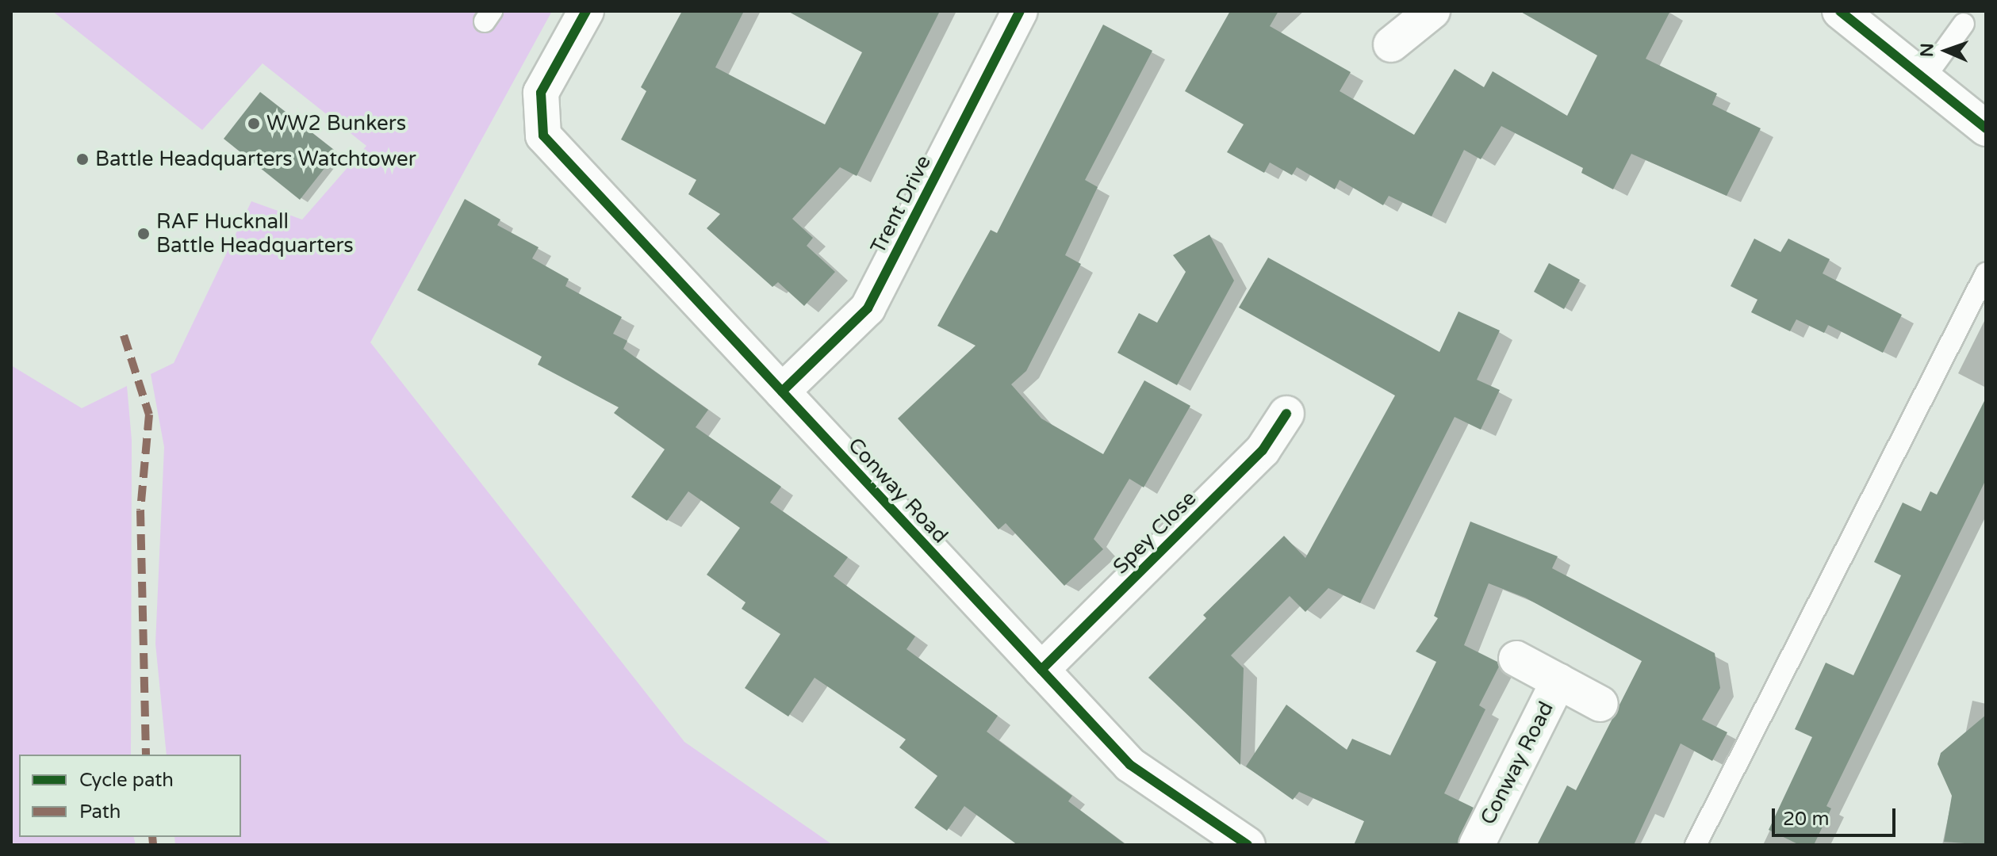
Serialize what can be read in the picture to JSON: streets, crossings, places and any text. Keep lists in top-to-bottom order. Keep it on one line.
{"streets":{"street":["Trent Drive","Conway Road","Spey Close"]},"crossings":[["Trent Drive","Conway Road"],["Conway Road","Spey Close"]],"places":["WW2 Bunkers","Battle Headquarters Watchtower","RAF Hucknall Battle Headquarters"],"legend":["Cycle path","Path"],"scale_bar":"20 m","north":"left"}
